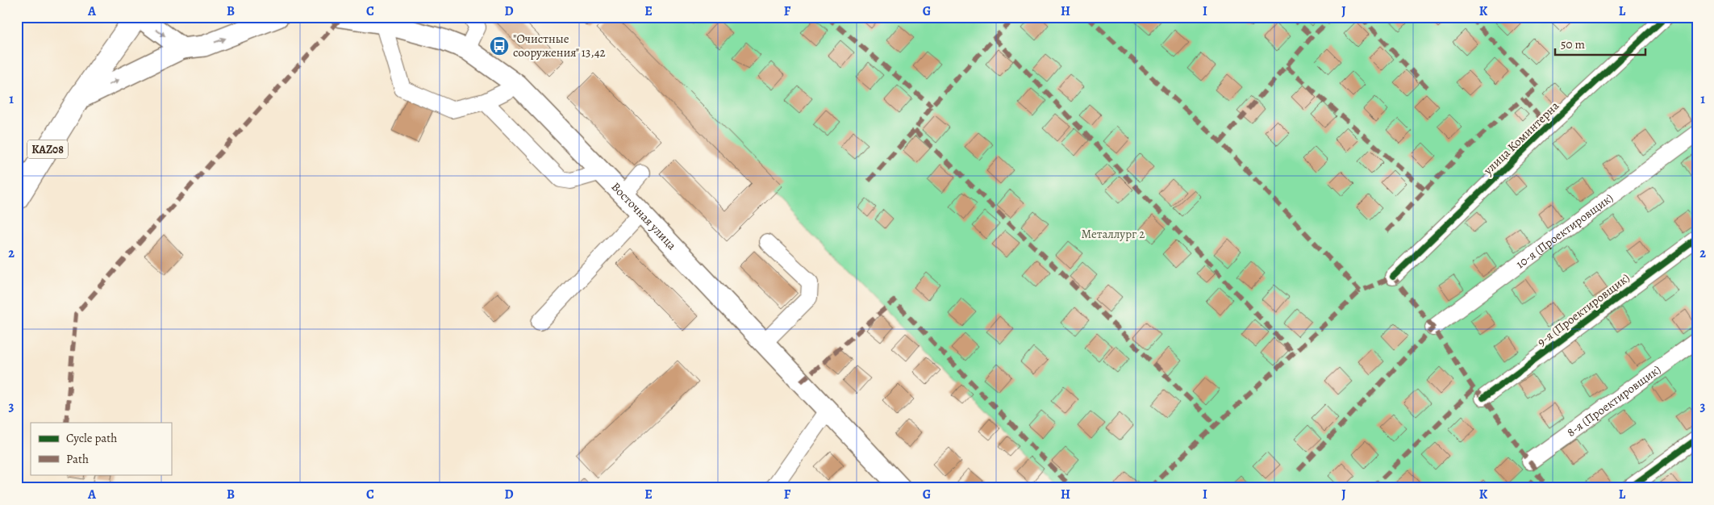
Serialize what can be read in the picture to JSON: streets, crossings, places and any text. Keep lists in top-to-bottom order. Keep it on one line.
{"streets":{"highway":["KAZ08"],"main road":["Восточная улица"],"street":["улица Коминтерна","10-я (Проектировщик)","9-я (Проектировщик)","8-я (Проектировщик)"]},"parks":["Металлург 2"],"places":{"bus stop":["\"Очистные сооружения\" 13,42"]},"legend":["Cycle path","Path"],"scale_bar":"50 m","grid":{"columns":["A","B","C","D","E","F","G","H","I","J","K","L"],"rows":["1","2","3"]}}
